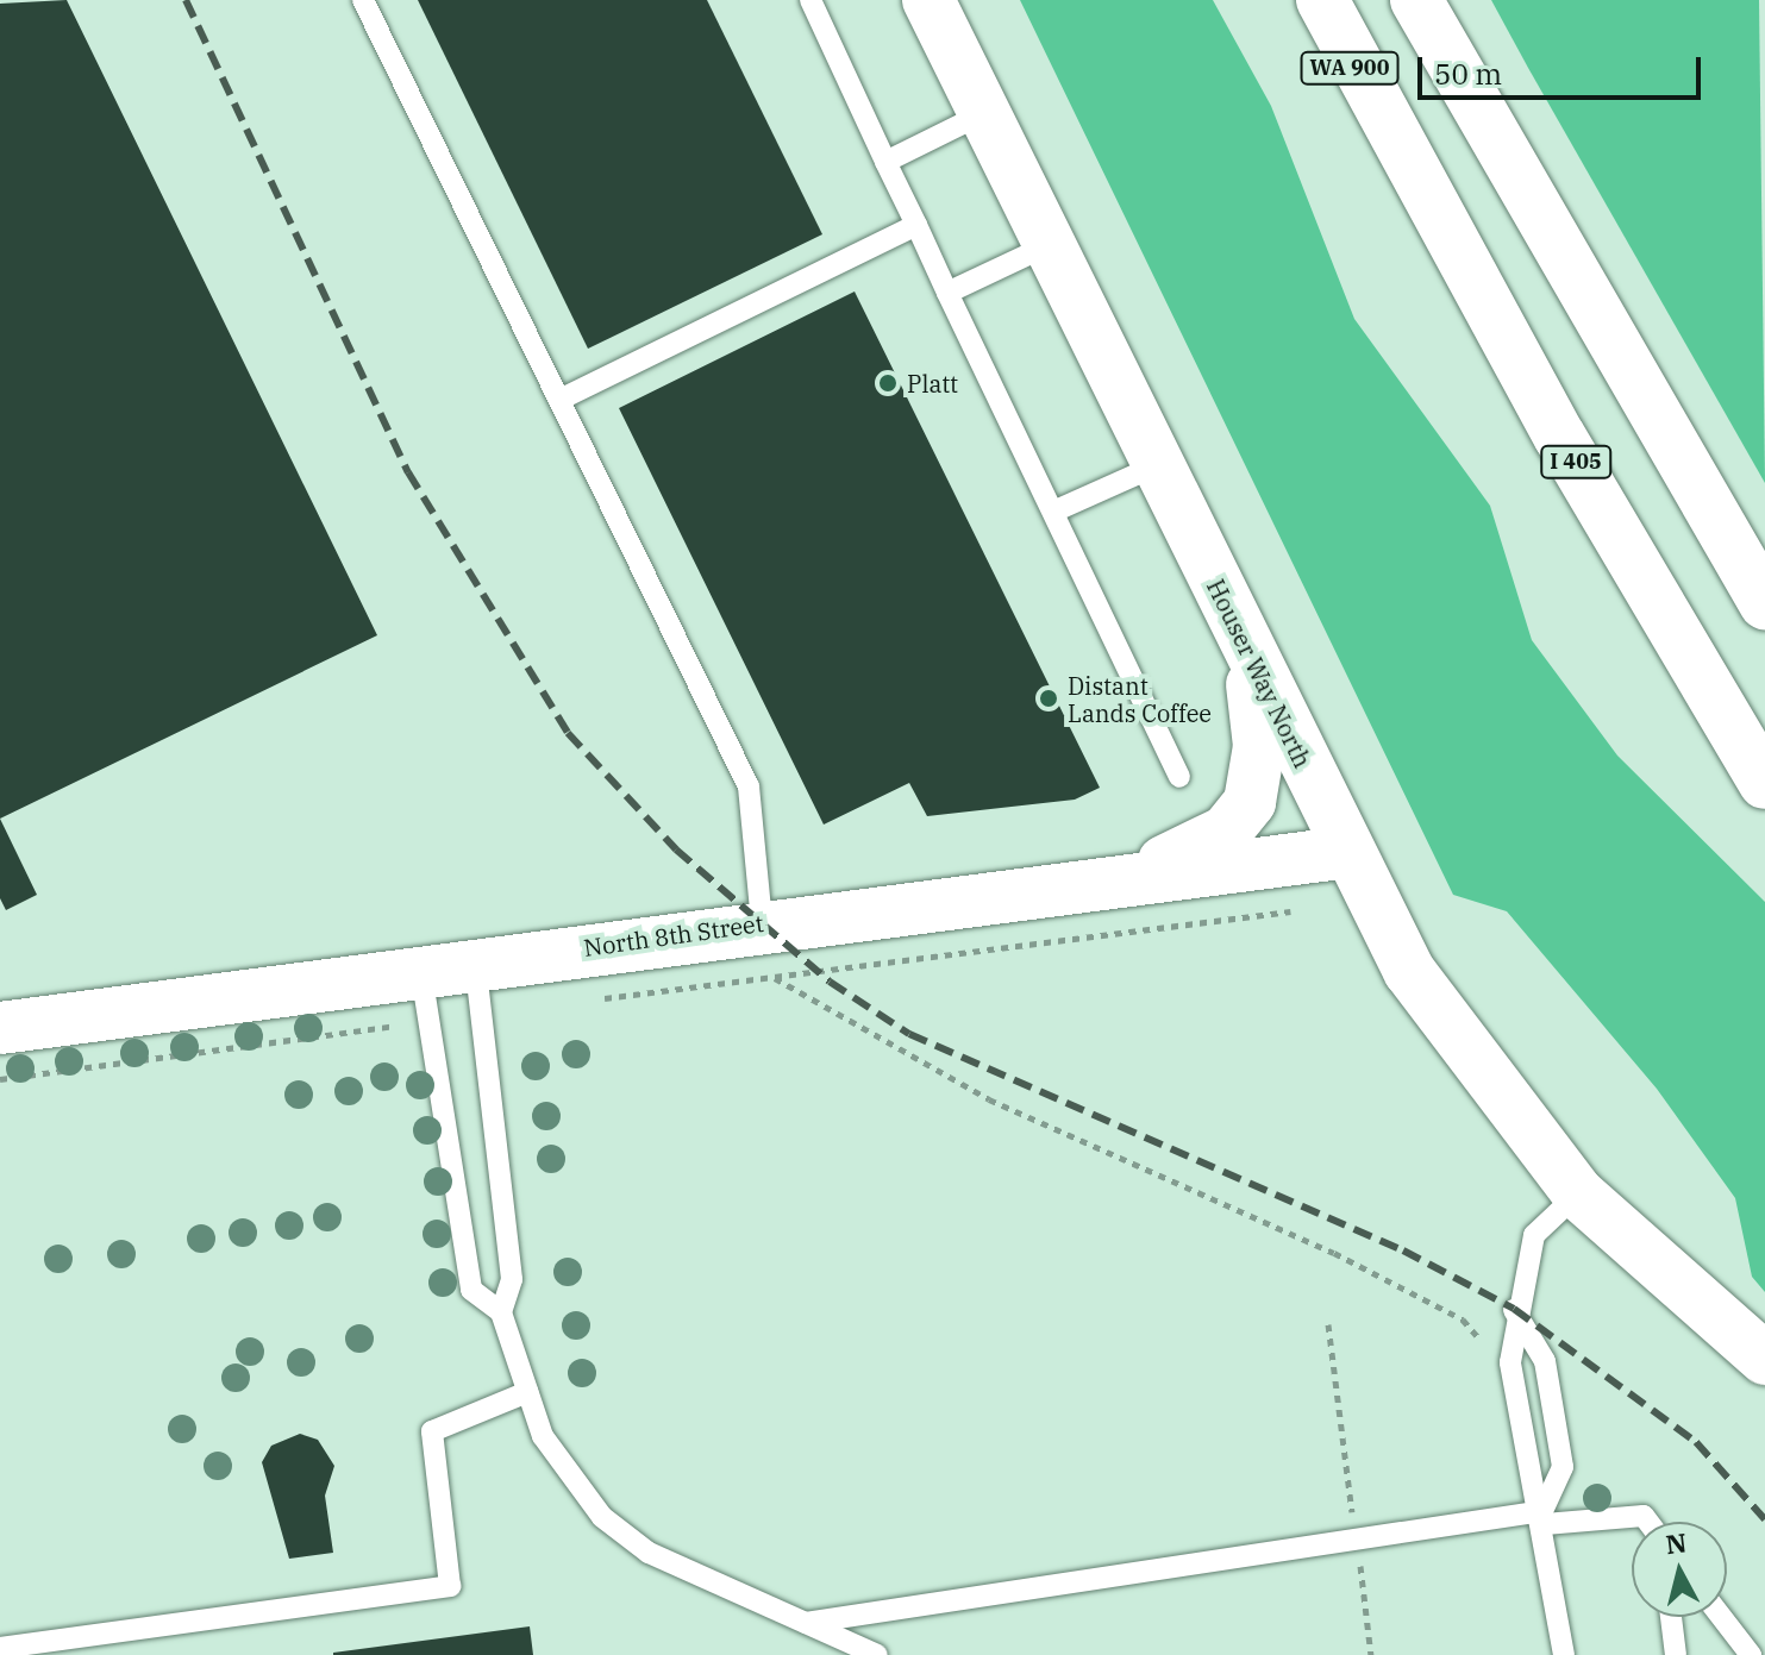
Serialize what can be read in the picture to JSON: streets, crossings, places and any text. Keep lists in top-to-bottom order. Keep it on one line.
{"streets":{"main road":["WA 900","I 405","Houser Way North","North 8th Street"]},"crossings":[["WA 900","I 405"],["Houser Way North","North 8th Street"]],"places":["Platt","Distant Lands Coffee"],"scale_bar":"50 m","north":"top"}
